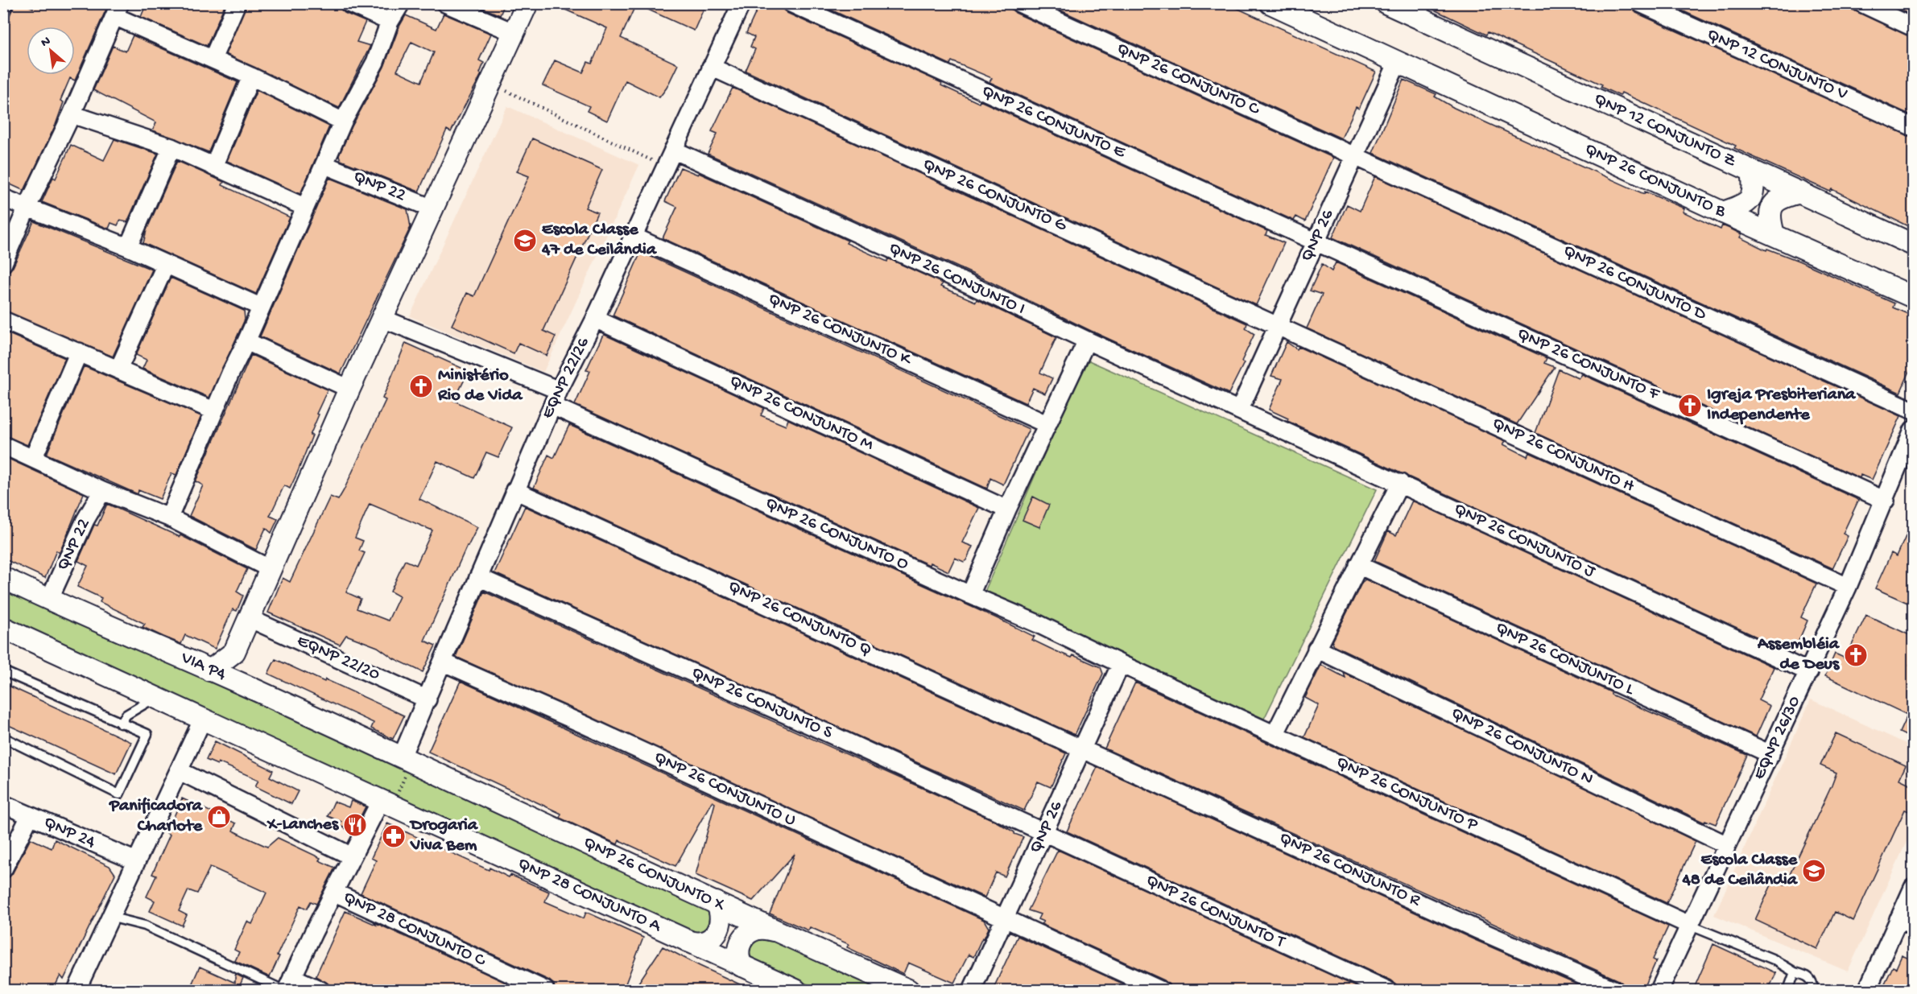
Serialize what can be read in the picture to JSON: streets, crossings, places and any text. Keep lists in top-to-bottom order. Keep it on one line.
{"streets":{"street":["QNP 12 CONJUNTO V","QNP 26 CONJUNTO C","QNP 26 CONJUNTO E","QNP 12 CONJUNTO Z","QNP 26 CONJUNTO B","QNP 22","QNP 26 CONJUNTO G","QNP 26","QNP 26 CONJUNTO I","QNP 26 CONJUNTO D","QNP 26 CONJUNTO K","QNP 26 CONJUNTO F","EQNP 22/26","QNP 26 CONJUNTO M","QNP 26 CONJUNTO H","QNP 26 CONJUNTO O","QNP 26 CONJUNTO J","QNP 26 CONJUNTO Q","EQNP 22/20","QNP 26 CONJUNTO L","VIA P4","QNP 26 CONJUNTO S","EQNP 26/30","QNP 26 CONJUNTO N","QNP 26 CONJUNTO U","QNP 26 CONJUNTO P","QNP 24","QNP 26 CONJUNTO R","QNP 26 CONJUNTO X","QNP 28 CONJUNTO A","QNP 26 CONJUNTO T","QNP 28 CONJUNTO C"]},"crossings":[["QNP 26 CONJUNTO C","QNP 26"],["QNP 26 CONJUNTO C","QNP 26 CONJUNTO D"],["QNP 26 CONJUNTO E","QNP 26"],["QNP 26 CONJUNTO E","QNP 26 CONJUNTO F"],["QNP 26 CONJUNTO B","QNP 26"],["QNP 22","VIA P4"],["QNP 26 CONJUNTO G","QNP 26"],["QNP 26 CONJUNTO G","EQNP 22/26"],["QNP 26 CONJUNTO G","QNP 26 CONJUNTO H"],["QNP 26","QNP 26 CONJUNTO I"],["QNP 26","QNP 26 CONJUNTO D"],["QNP 26","QNP 26 CONJUNTO F"],["QNP 26","QNP 26 CONJUNTO H"],["QNP 26","QNP 26 CONJUNTO O"],["QNP 26","QNP 26 CONJUNTO J"],["QNP 26","QNP 26 CONJUNTO Q"],["QNP 26","QNP 26 CONJUNTO S"],["QNP 26","QNP 26 CONJUNTO U"],["QNP 26","QNP 26 CONJUNTO P"],["QNP 26","QNP 26 CONJUNTO R"],["QNP 26","QNP 26 CONJUNTO T"],["QNP 26 CONJUNTO I","EQNP 22/26"],["QNP 26 CONJUNTO I","QNP 26 CONJUNTO J"],["QNP 26 CONJUNTO K","EQNP 22/26"],["QNP 26 CONJUNTO F","EQNP 26/30"],["EQNP 22/26","QNP 26 CONJUNTO M"],["EQNP 22/26","QNP 26 CONJUNTO O"],["EQNP 22/26","QNP 26 CONJUNTO Q"],["EQNP 22/26","EQNP 22/20"],["EQNP 22/26","VIA P4"],["EQNP 22/26","QNP 26 CONJUNTO S"],["EQNP 22/26","QNP 26 CONJUNTO U"],["EQNP 22/26","QNP 26 CONJUNTO X"],["QNP 26 CONJUNTO H","EQNP 26/30"],["QNP 26 CONJUNTO O","QNP 26 CONJUNTO P"],["QNP 26 CONJUNTO J","EQNP 26/30"],["QNP 26 CONJUNTO Q","QNP 26 CONJUNTO R"],["QNP 26 CONJUNTO L","EQNP 26/30"],["VIA P4","QNP 26 CONJUNTO X"],["QNP 26 CONJUNTO S","QNP 26 CONJUNTO T"],["EQNP 26/30","QNP 26 CONJUNTO N"],["EQNP 26/30","QNP 26 CONJUNTO P"]],"places":{"school or university":["Escola Classe 47 de Ceilândia","Escola Classe 48 de Ceilândia"],"church":["Ministério Rio de Vida","Igreja Presbiteriana Independente","Assembléia de Deus"],"shop":["Panificadora Charlote"],"restaurant":["X-Lanches"],"pharmacy":["Drogaria Viva Bem"]},"north":"top left"}
